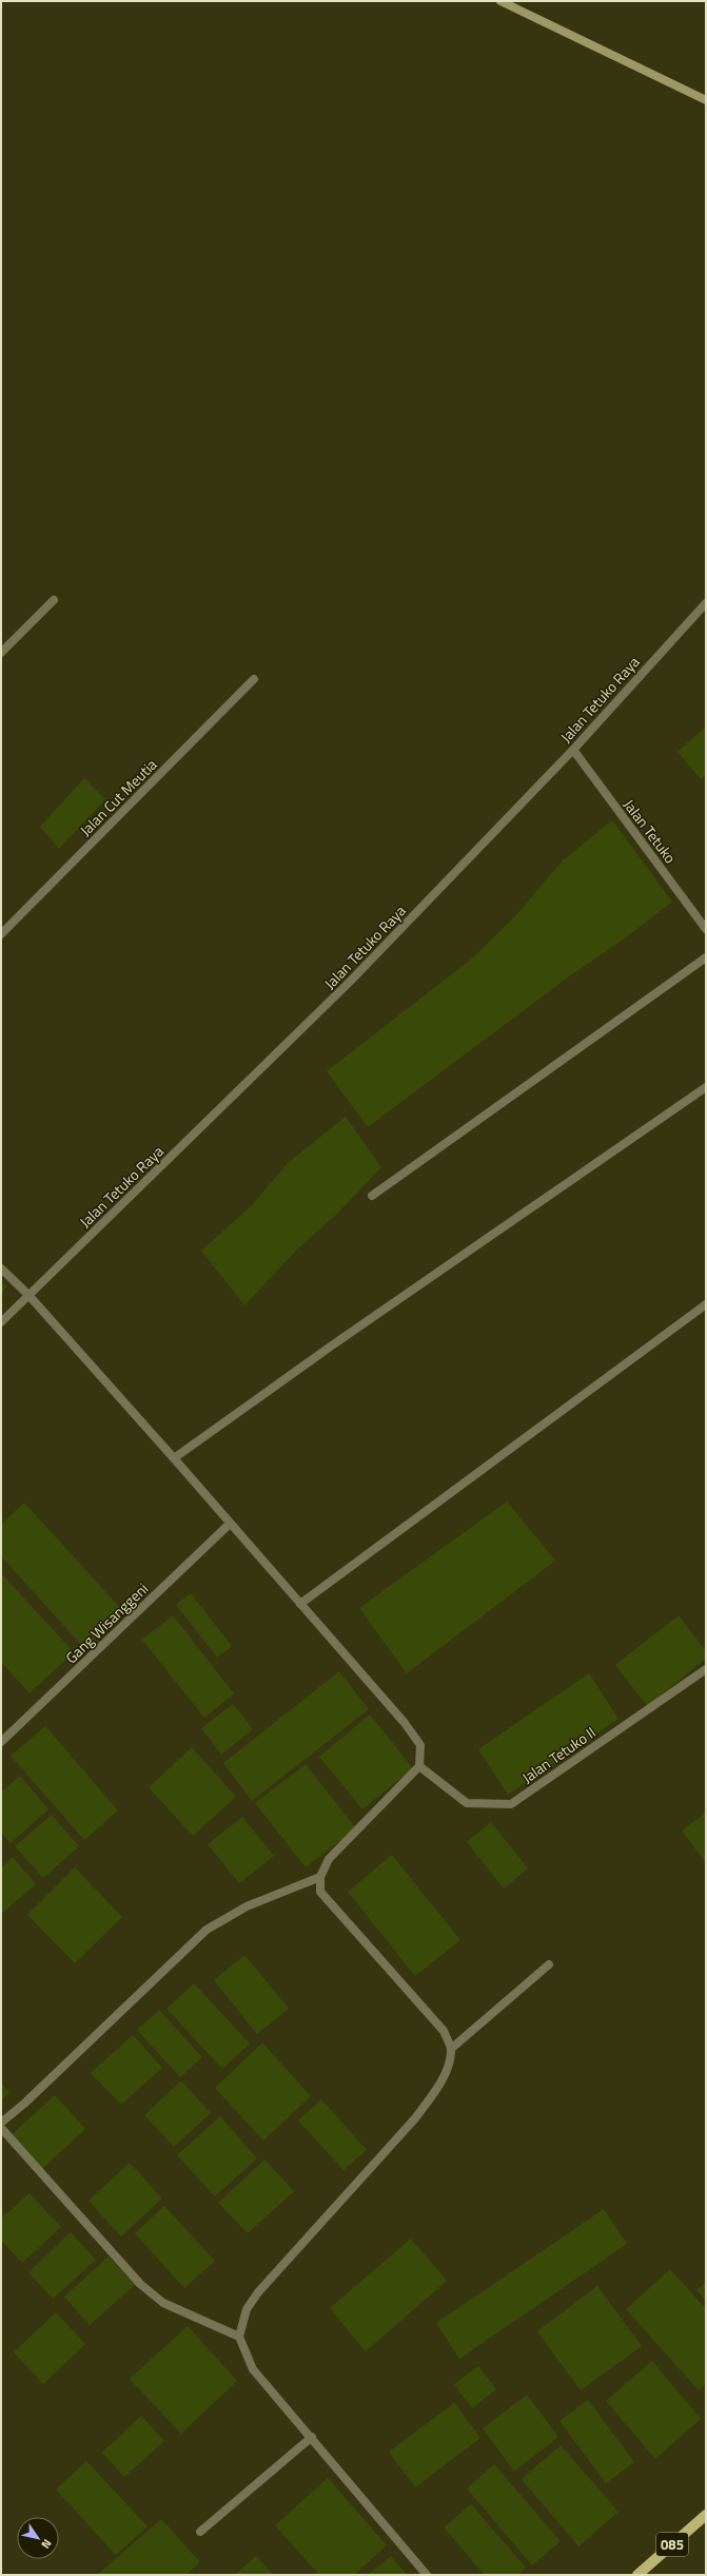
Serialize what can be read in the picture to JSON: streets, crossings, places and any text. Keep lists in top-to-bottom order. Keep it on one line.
{"streets":{"main road":["085"],"street":["Jalan Tetuko Raya","Jalan Cut Meutia","Jalan Tetuko","Gang Wisanggeni","Jalan Tetuko II"]},"crossings":[["Jalan Tetuko Raya","Jalan Tetuko"]],"north":"bottom right"}
